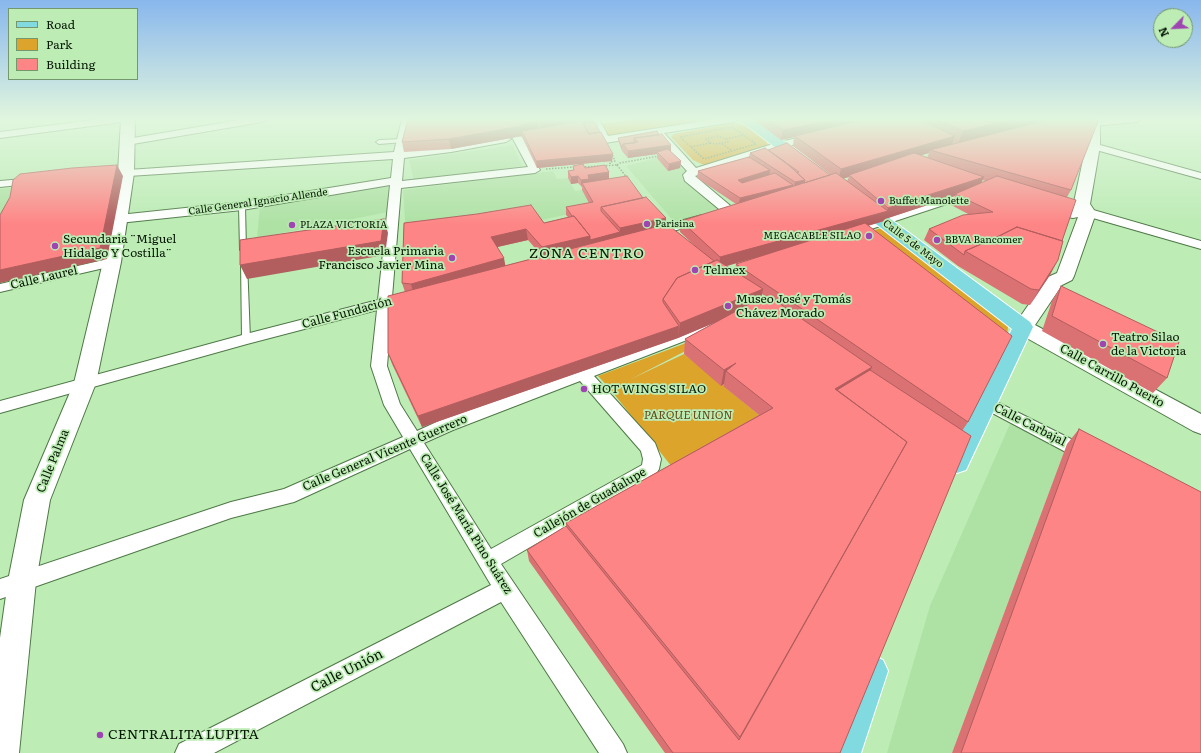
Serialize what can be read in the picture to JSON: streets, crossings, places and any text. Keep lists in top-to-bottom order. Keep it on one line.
{"streets":{"main road":["Calle 5 de Mayo"],"street":["Calle General Ignacio Allende","Calle Laurel","Calle Fundación","Calle Carrillo Puerto","Calle Carbajal","Calle General Vicente Guerrero","Calle Palma","Callejón de Guadalupe","Calle José María Pino Suárez","Calle Unión"]},"crossings":[["Calle General Ignacio Allende","Calle Palma"],["Calle General Ignacio Allende","Calle José María Pino Suárez"],["Calle 5 de Mayo","Calle Carrillo Puerto"],["Calle Laurel","Calle Palma"],["Calle Fundación","Calle Palma"],["Calle Fundación","Calle José María Pino Suárez"],["Calle General Vicente Guerrero","Calle Palma"],["Calle General Vicente Guerrero","Callejón de Guadalupe"],["Calle General Vicente Guerrero","Calle José María Pino Suárez"],["Callejón de Guadalupe","Calle José María Pino Suárez"],["Calle José María Pino Suárez","Calle Unión"]],"districts":["ZONA CENTRO"],"parks":["PARQUE UNION"],"places":["Buffet Manolette","Parisina","PLAZA VICTORIA","MEGACABLE SILAO","BBVA Bancomer","Secundaria ¨Miguel Hidalgo Y Costilla¨","Escuela Primaria Francisco Javier Mina","Telmex","Museo José y Tomás Chávez Morado","Teatro Silao de la Victoria","HOT WINGS SILAO","CENTRALITA LUPITA"],"legend":["Road","Park","Building"],"north":"bottom left"}
